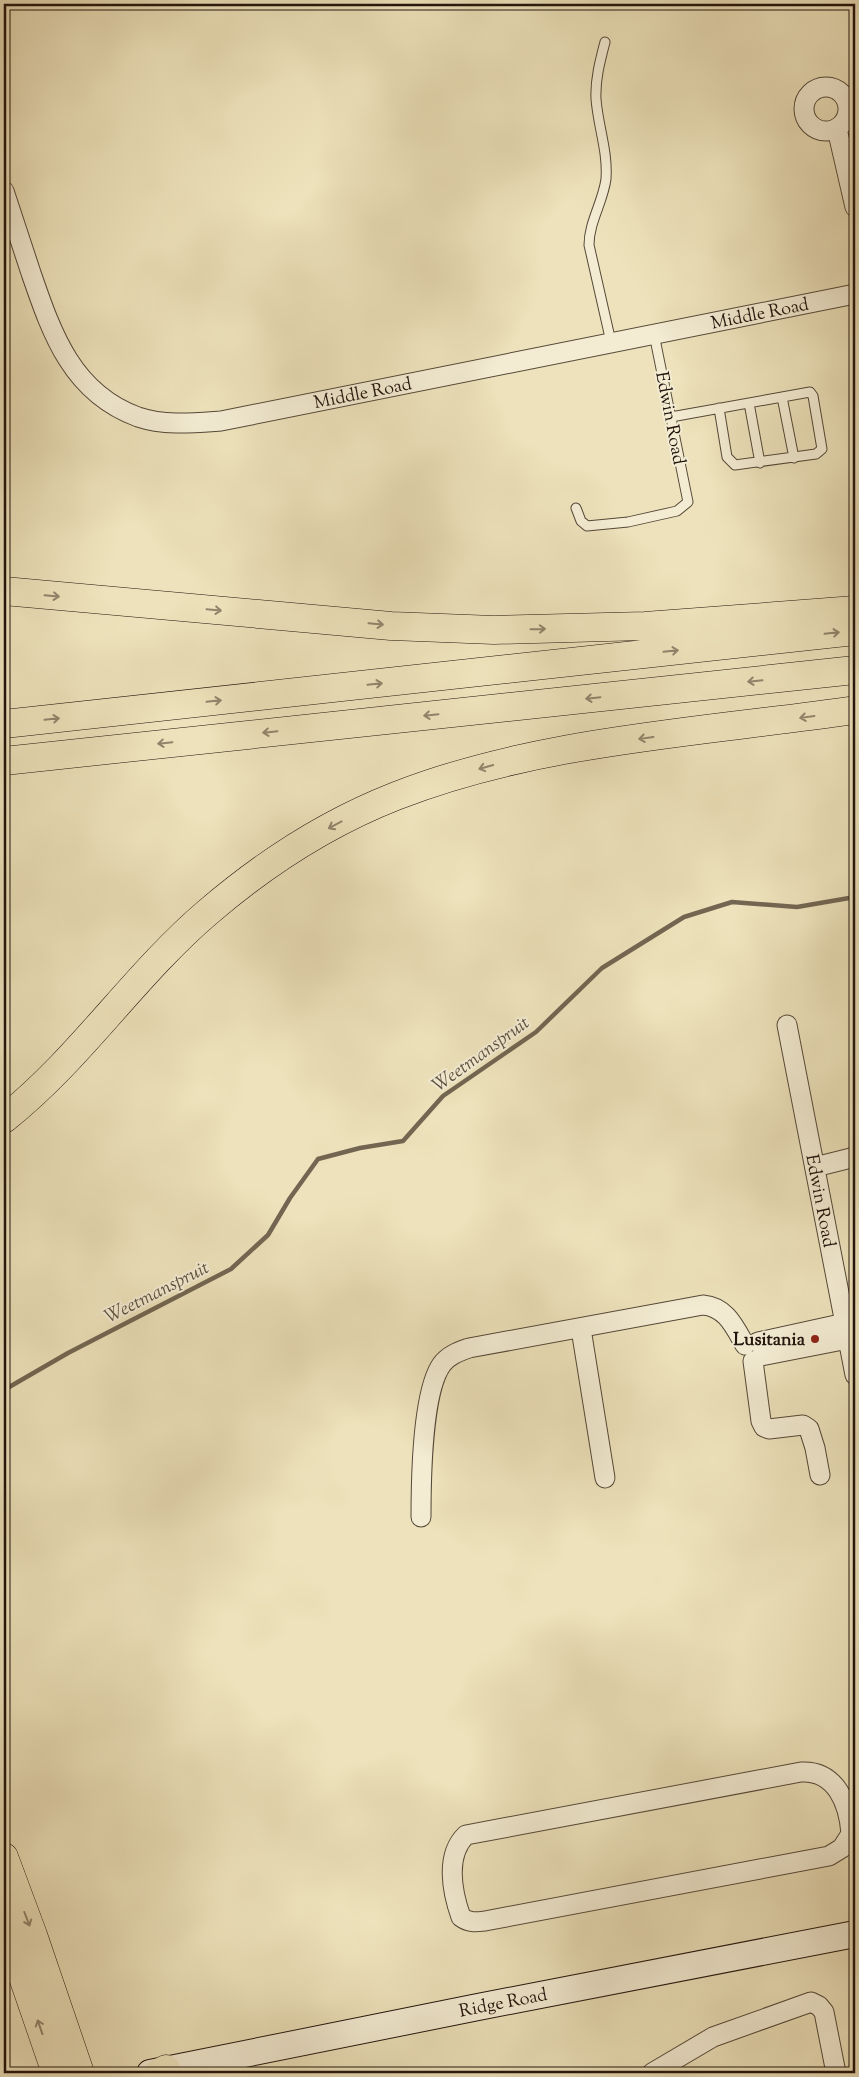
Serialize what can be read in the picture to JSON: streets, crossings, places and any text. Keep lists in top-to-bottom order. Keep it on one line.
{"streets":{"main road":["Ridge Road"],"street":["Middle Road","Edwin Road"]},"crossings":[["Middle Road","Edwin Road"]],"water":["Weetmanspruit"],"places":["Lusitania"]}
